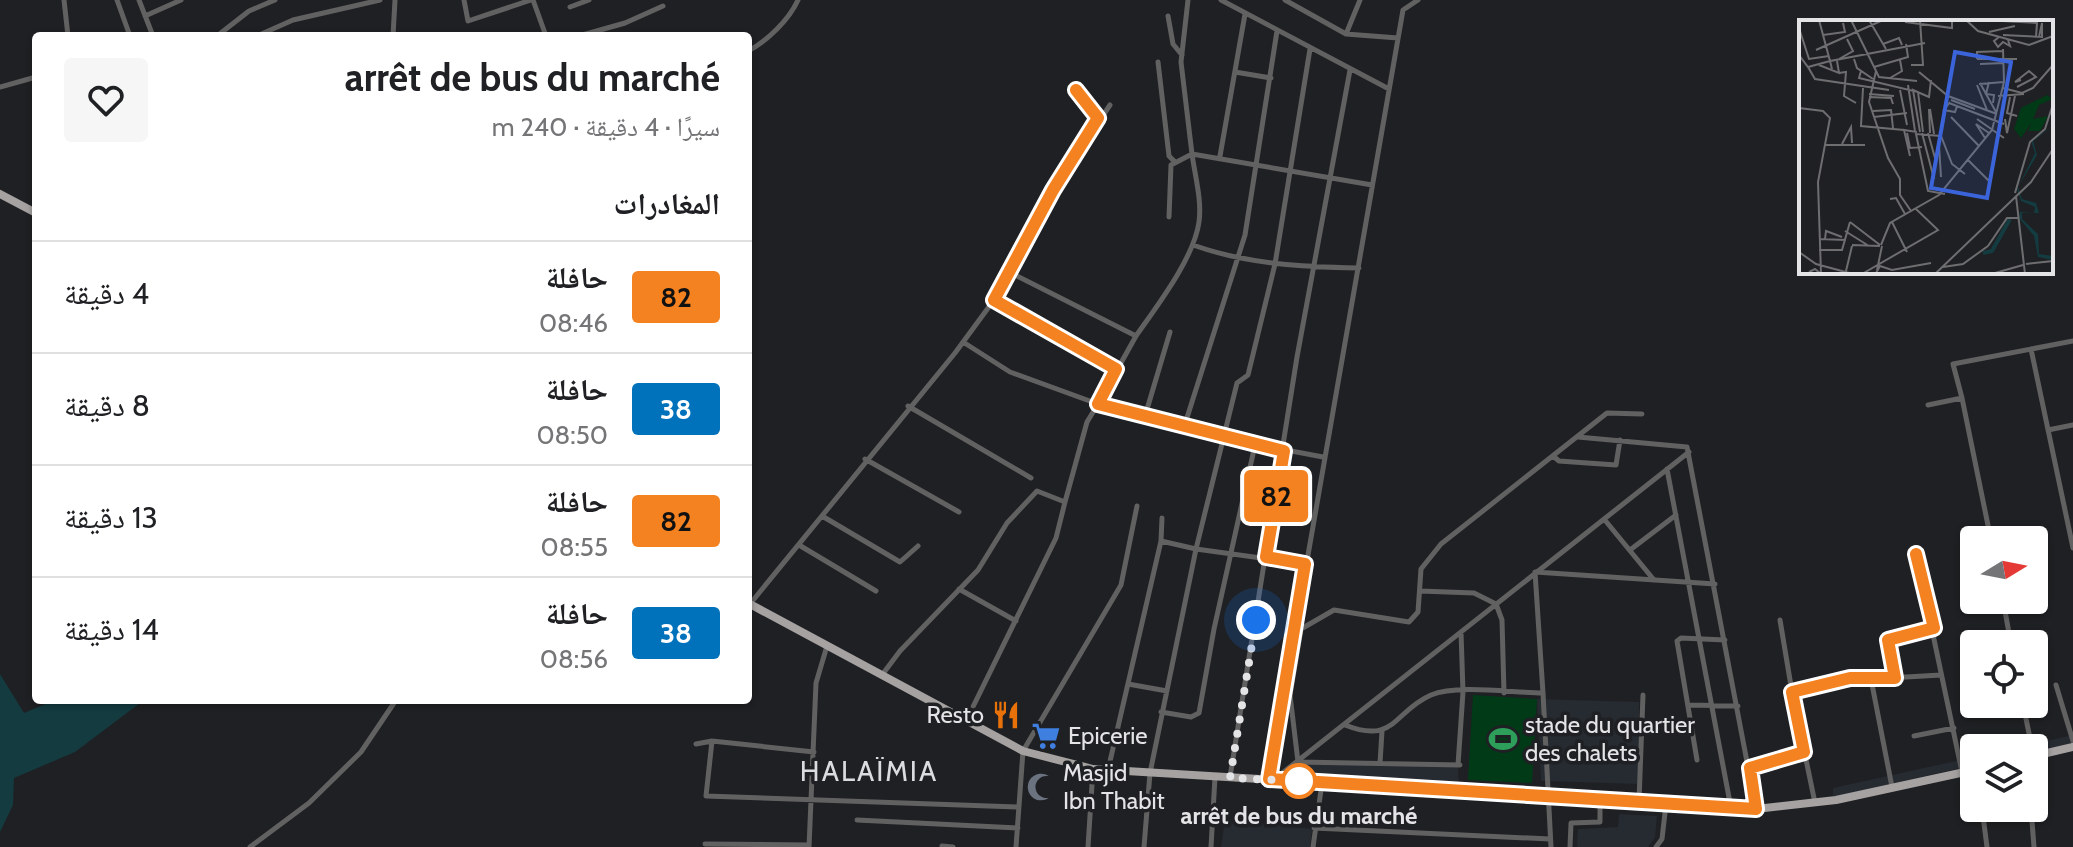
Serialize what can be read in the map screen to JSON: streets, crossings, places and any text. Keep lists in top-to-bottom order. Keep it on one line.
{"districts":["HALAÏMIA"],"places":{"restaurant":["Resto"],"supermarket":["Epicerie"],"sports":["stade du quartier des chalets"],"other":["arrêt de bus du marché"],"mosque":["Masjid Ibn Thabit"]},"lines":["bus line 82"],"north":"right","page":{"on_map":"82","heading":[["arrêt de bus du marché","سيرًا · 4 دقيقة · 240 m"],"المغادرات"],"list":[{"mark":"82","name":"حافلة","note":"08:46","value":"4 دقيقة"},{"mark":"38","name":"حافلة","note":"08:50","value":"8 دقيقة"},{"mark":"82","name":"حافلة","note":"08:55","value":"13 دقيقة"},{"mark":"38","name":"حافلة","note":"08:56","value":"14 دقيقة"}]}}
